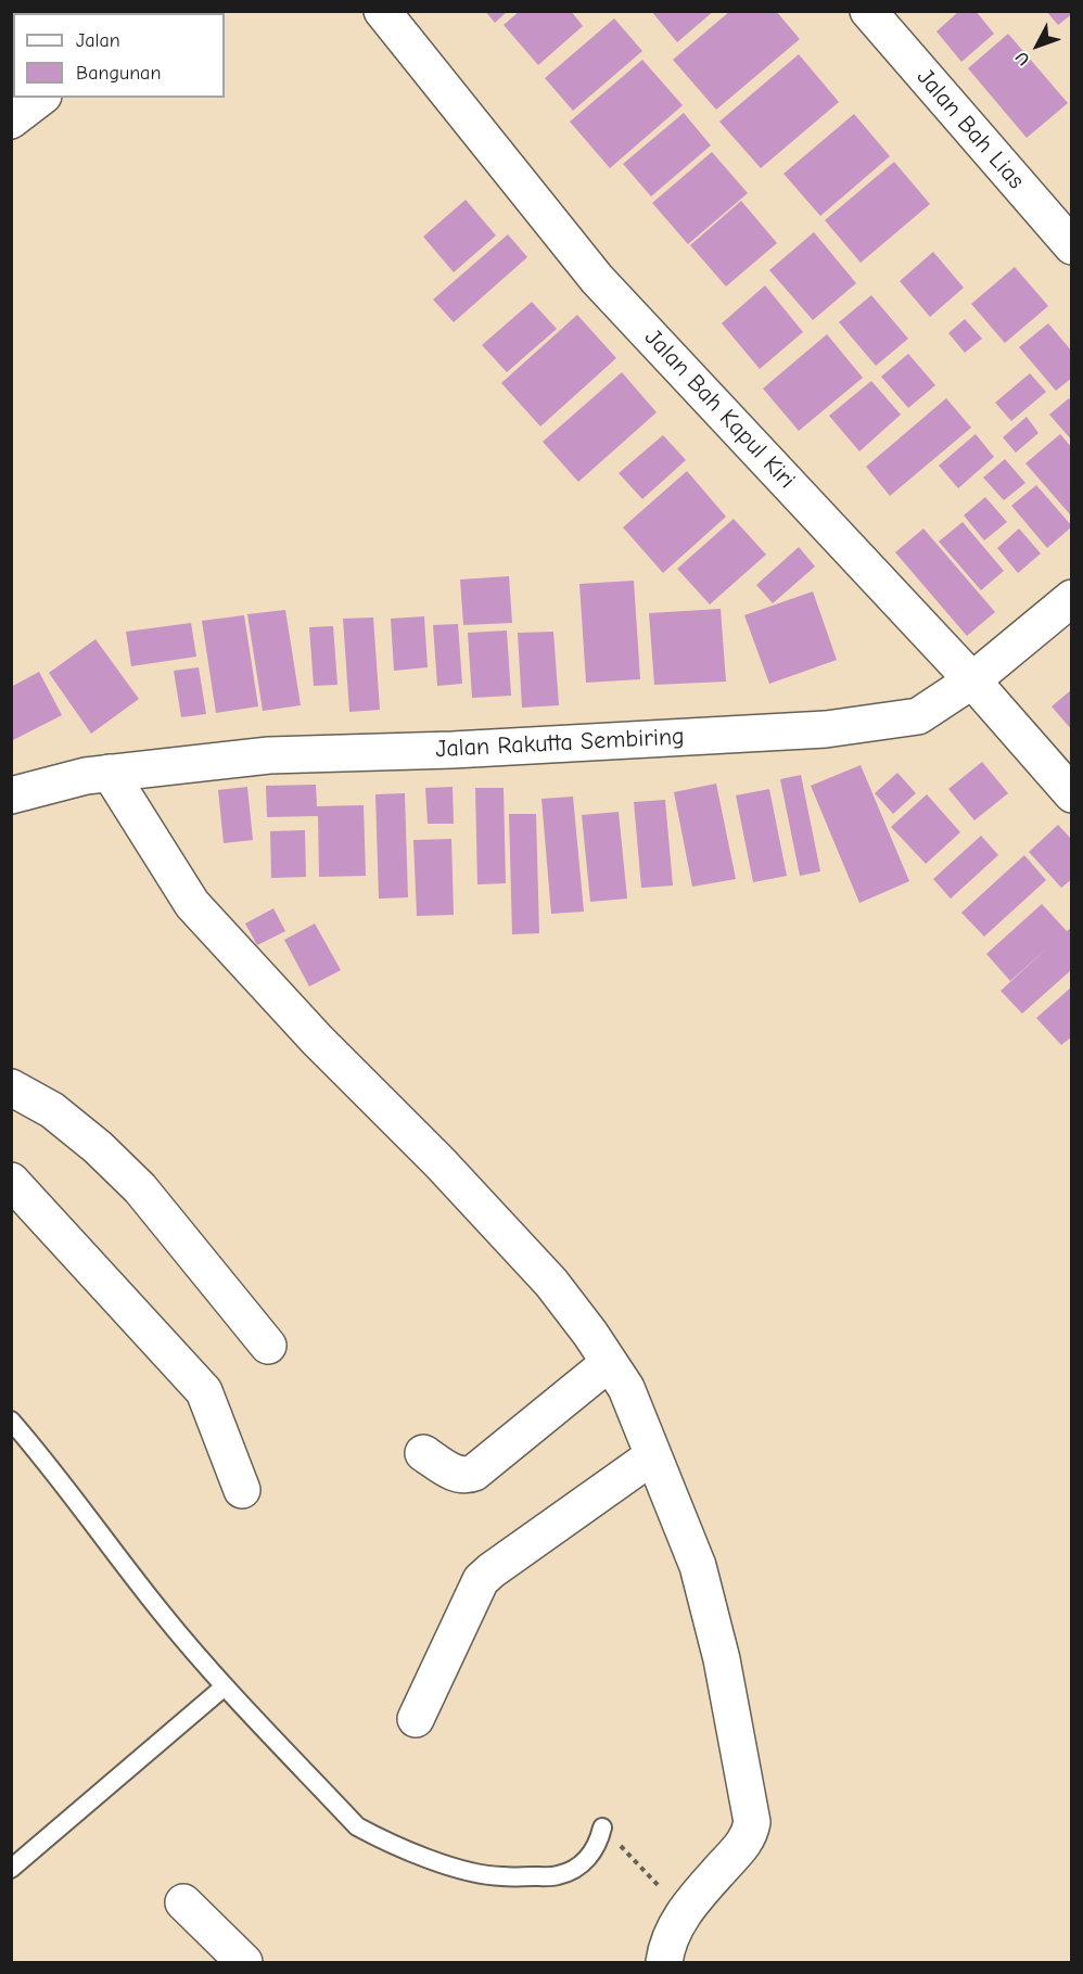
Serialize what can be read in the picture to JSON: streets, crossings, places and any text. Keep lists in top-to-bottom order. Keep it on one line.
{"streets":{"street":["Jalan Bah Lias","Jalan Bah Kapul Kiri","Jalan Rakutta Sembiring"]},"crossings":[["Jalan Bah Kapul Kiri","Jalan Rakutta Sembiring"]],"legend":["Jalan","Bangunan"],"north":"bottom left"}
